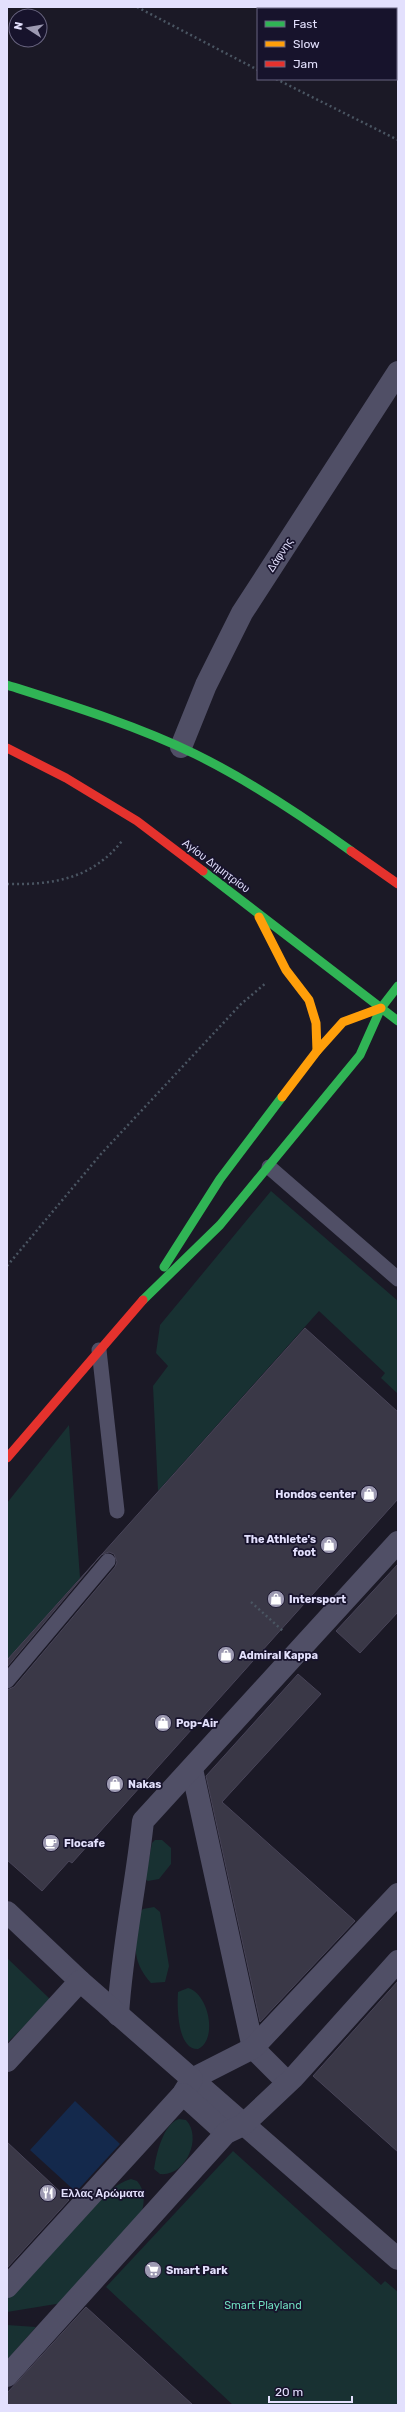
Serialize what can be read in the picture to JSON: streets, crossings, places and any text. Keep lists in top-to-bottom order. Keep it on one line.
{"streets":{"street":["Δάφνης","Αγίου Δημητρίου"]},"parks":["Smart Playland"],"places":{"shop":["Hondos center","The Athlete's foot","Intersport","Admiral Kappa","Pop-Air","Nakas"],"cafe":["Flocafe"],"restaurant":["Ελλας Αρώματα"],"supermarket":["Smart Park"]},"legend":["Fast","Slow","Jam"],"scale_bar":"20 m","north":"left"}
